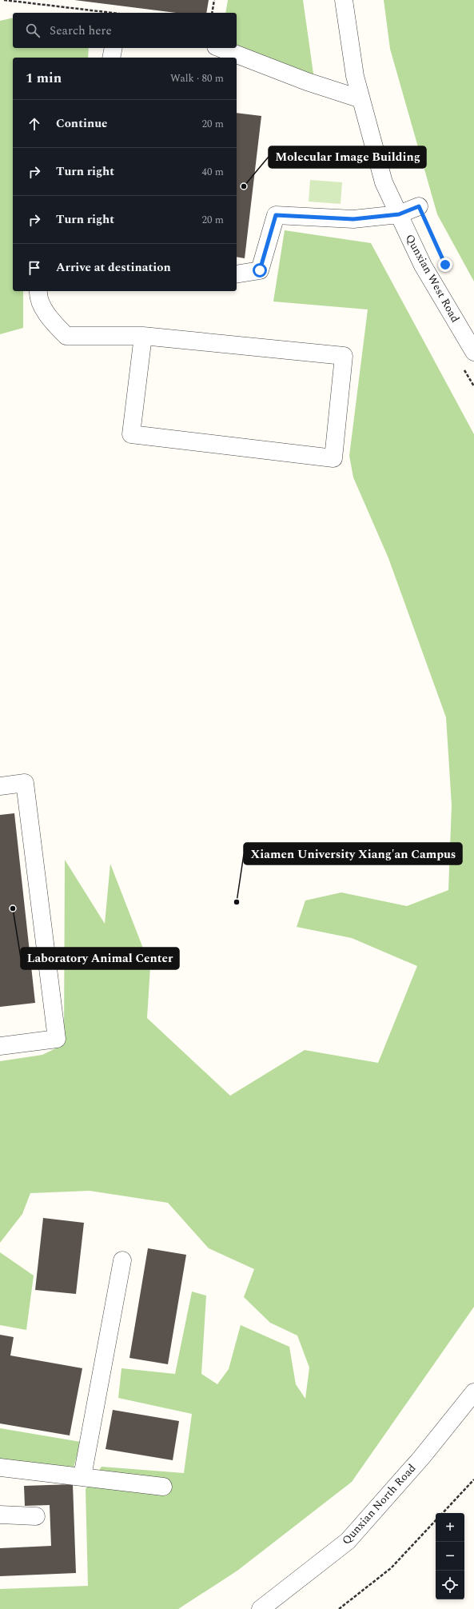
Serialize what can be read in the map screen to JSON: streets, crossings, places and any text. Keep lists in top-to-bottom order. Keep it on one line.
{"streets":{"street":["Qunxian West Road","Qunxian North Road"]},"places":["Molecular Image Building","Xiamen University Xiang'an Campus","Laboratory Animal Center"],"page":{"search":"Search here","heading":["1 min","Walk · 80 m"],"list":[["Continue","20 m"],["Turn right","40 m"],["Turn right","20 m"],"Arrive at destination"],"map_buttons":["+","−"]}}
